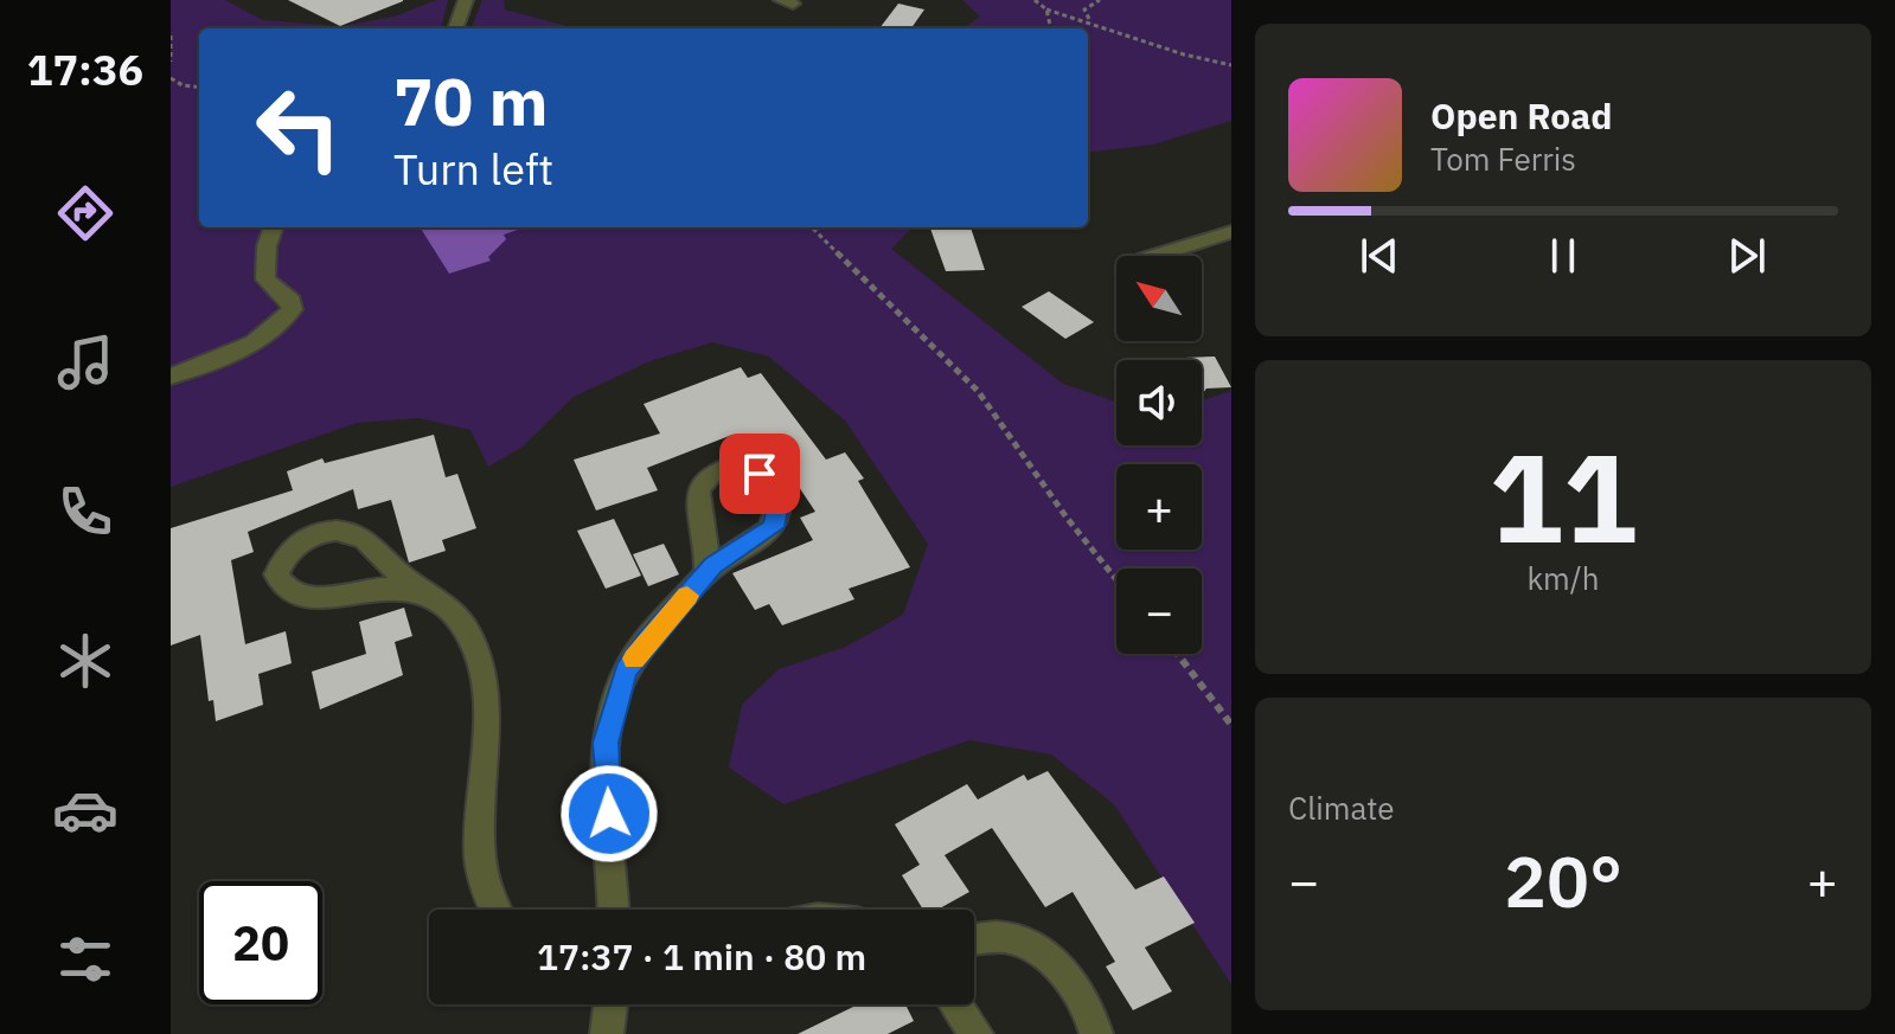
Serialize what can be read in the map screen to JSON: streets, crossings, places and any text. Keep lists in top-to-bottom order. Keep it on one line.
{"north":"top left","page":{"tabs":"17:36","turn":["70 m","Turn left"],"song":["Open Road","Tom Ferris"],"map_buttons":["+","−"],"tile":[["11","km/h"],"Climate"],"heat":["−","20°","+"],"limit":"20","trip":"17:37 · 1 min · 80 m"}}
